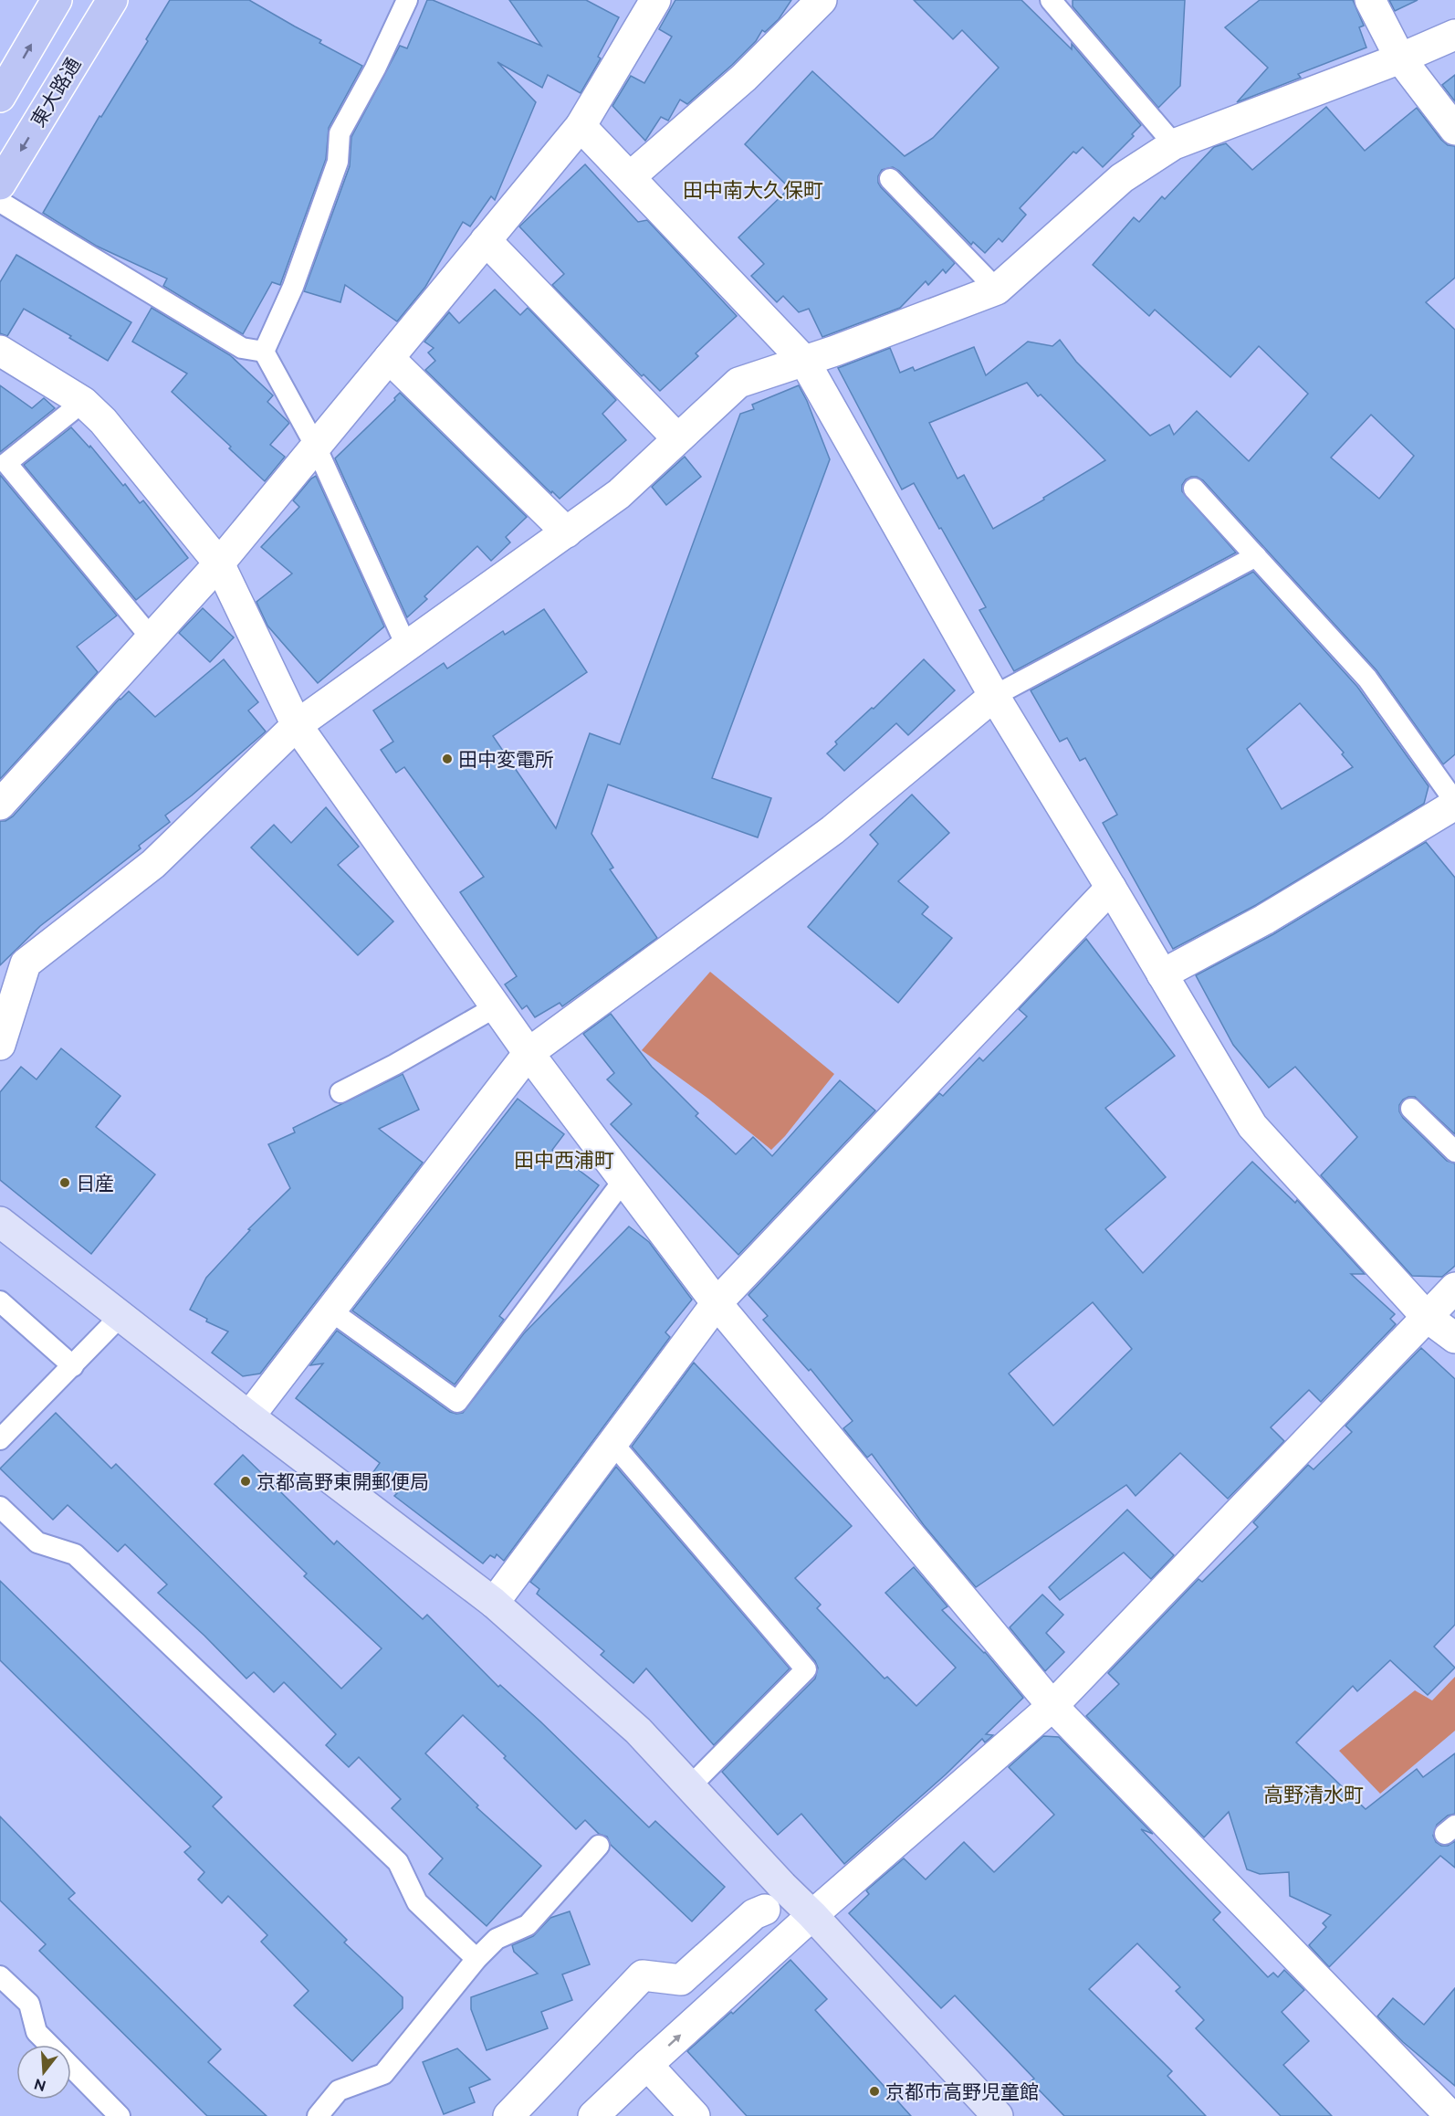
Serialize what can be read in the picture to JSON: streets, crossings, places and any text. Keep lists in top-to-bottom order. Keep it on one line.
{"streets":{"main road":["東大路通"]},"districts":["田中南大久保町","田中西浦町","高野清水町"],"places":["田中変電所","日産","京都高野東開郵便局","京都市高野児童館"],"north":"bottom"}
